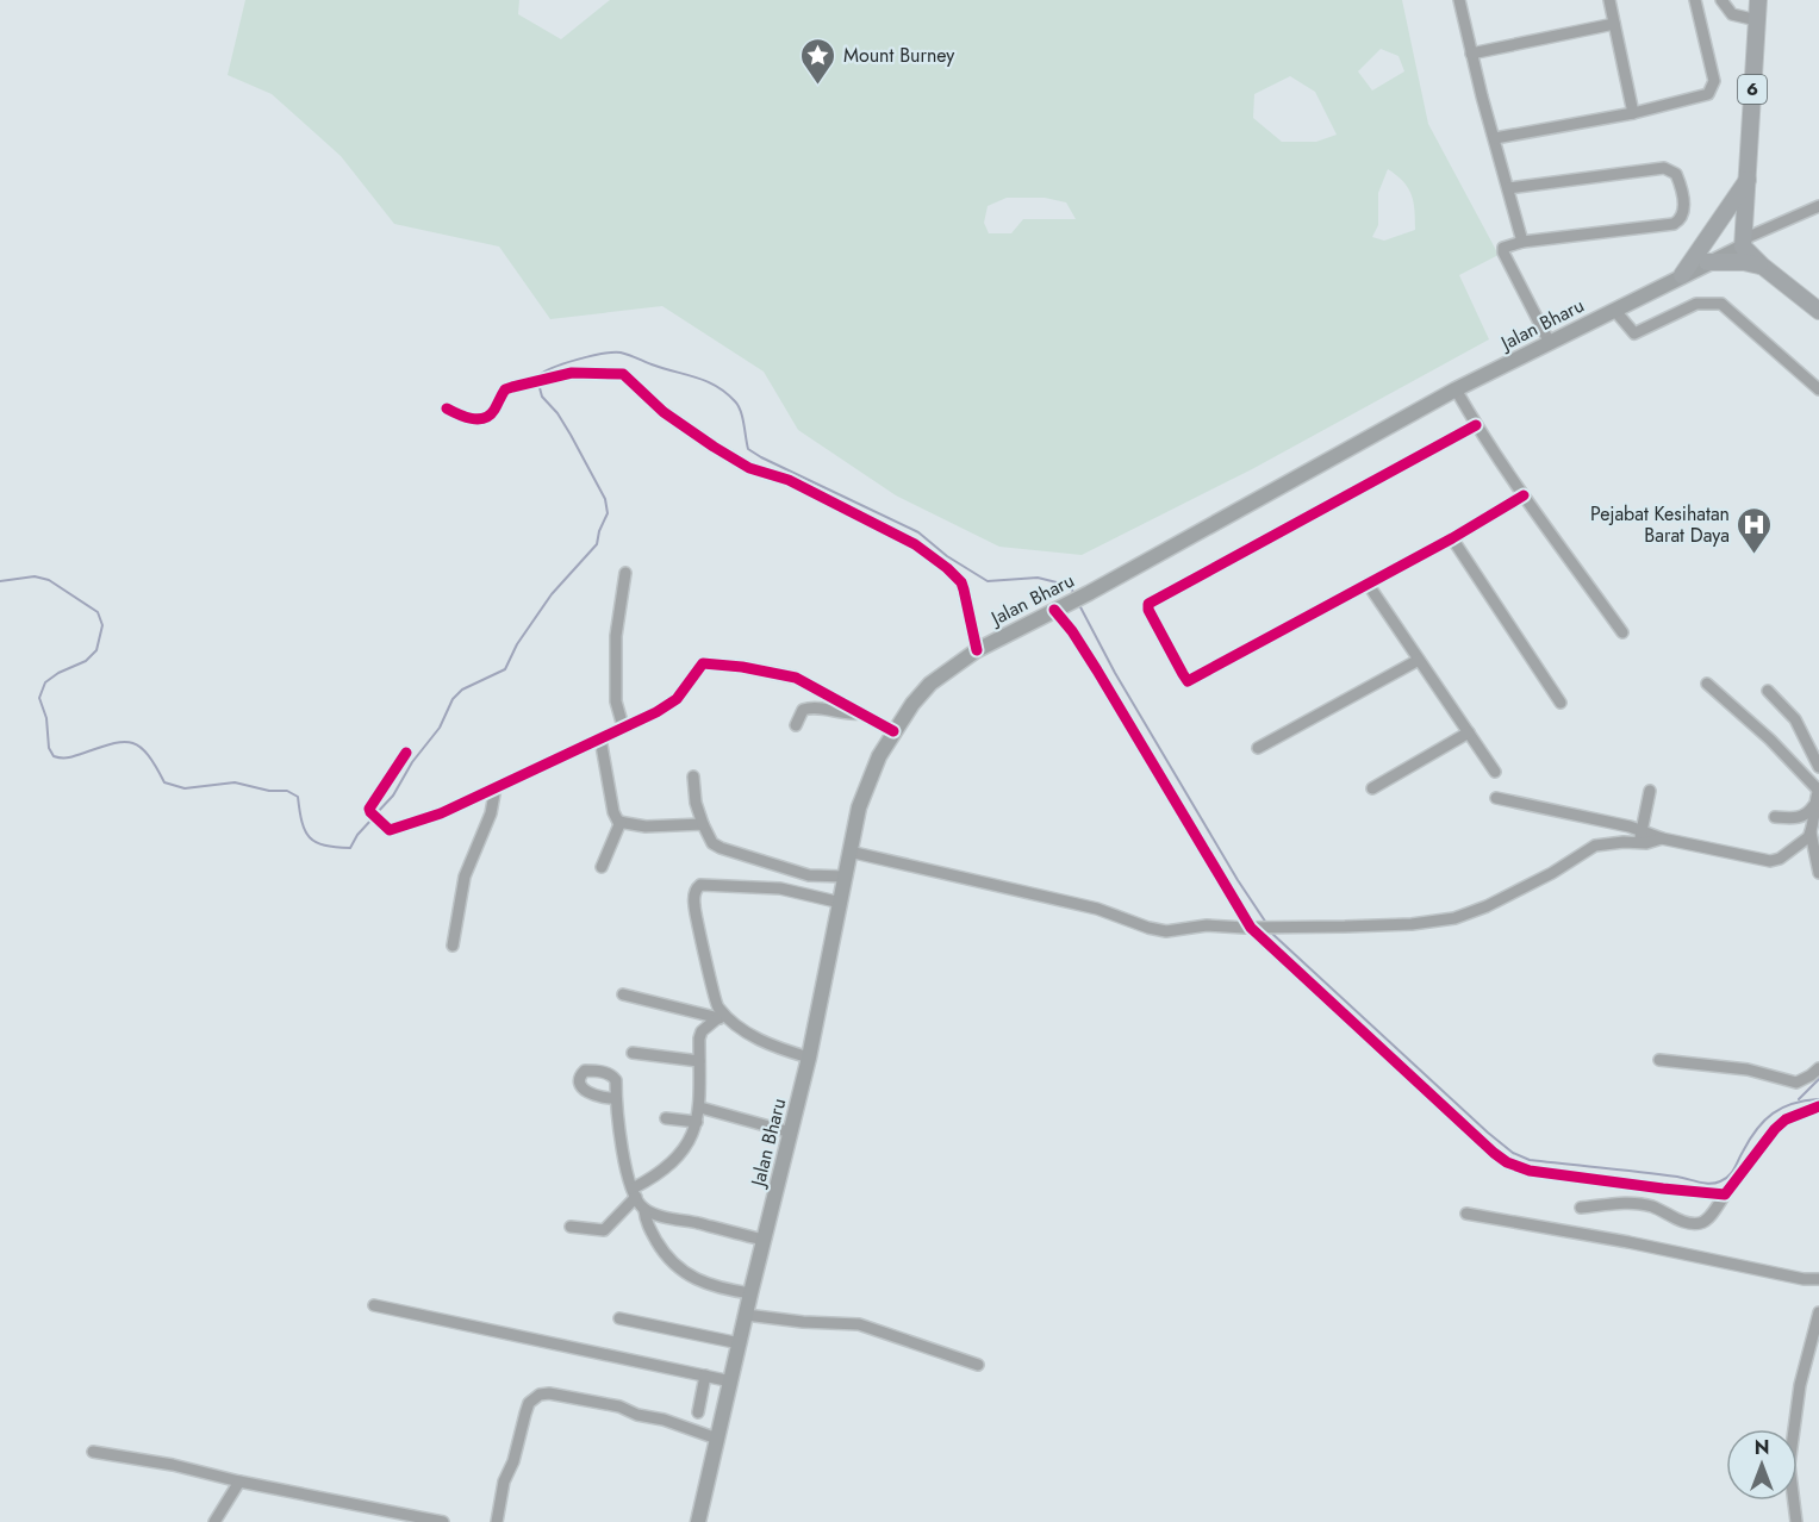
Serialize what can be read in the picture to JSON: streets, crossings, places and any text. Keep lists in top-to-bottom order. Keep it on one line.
{"streets":{"main road":["6","Jalan Bharu"]},"crossings":[["6","Jalan Bharu"]],"places":{"place":["Mount Burney"],"hospital":["Pejabat Kesihatan Barat Daya"]},"north":"top"}
